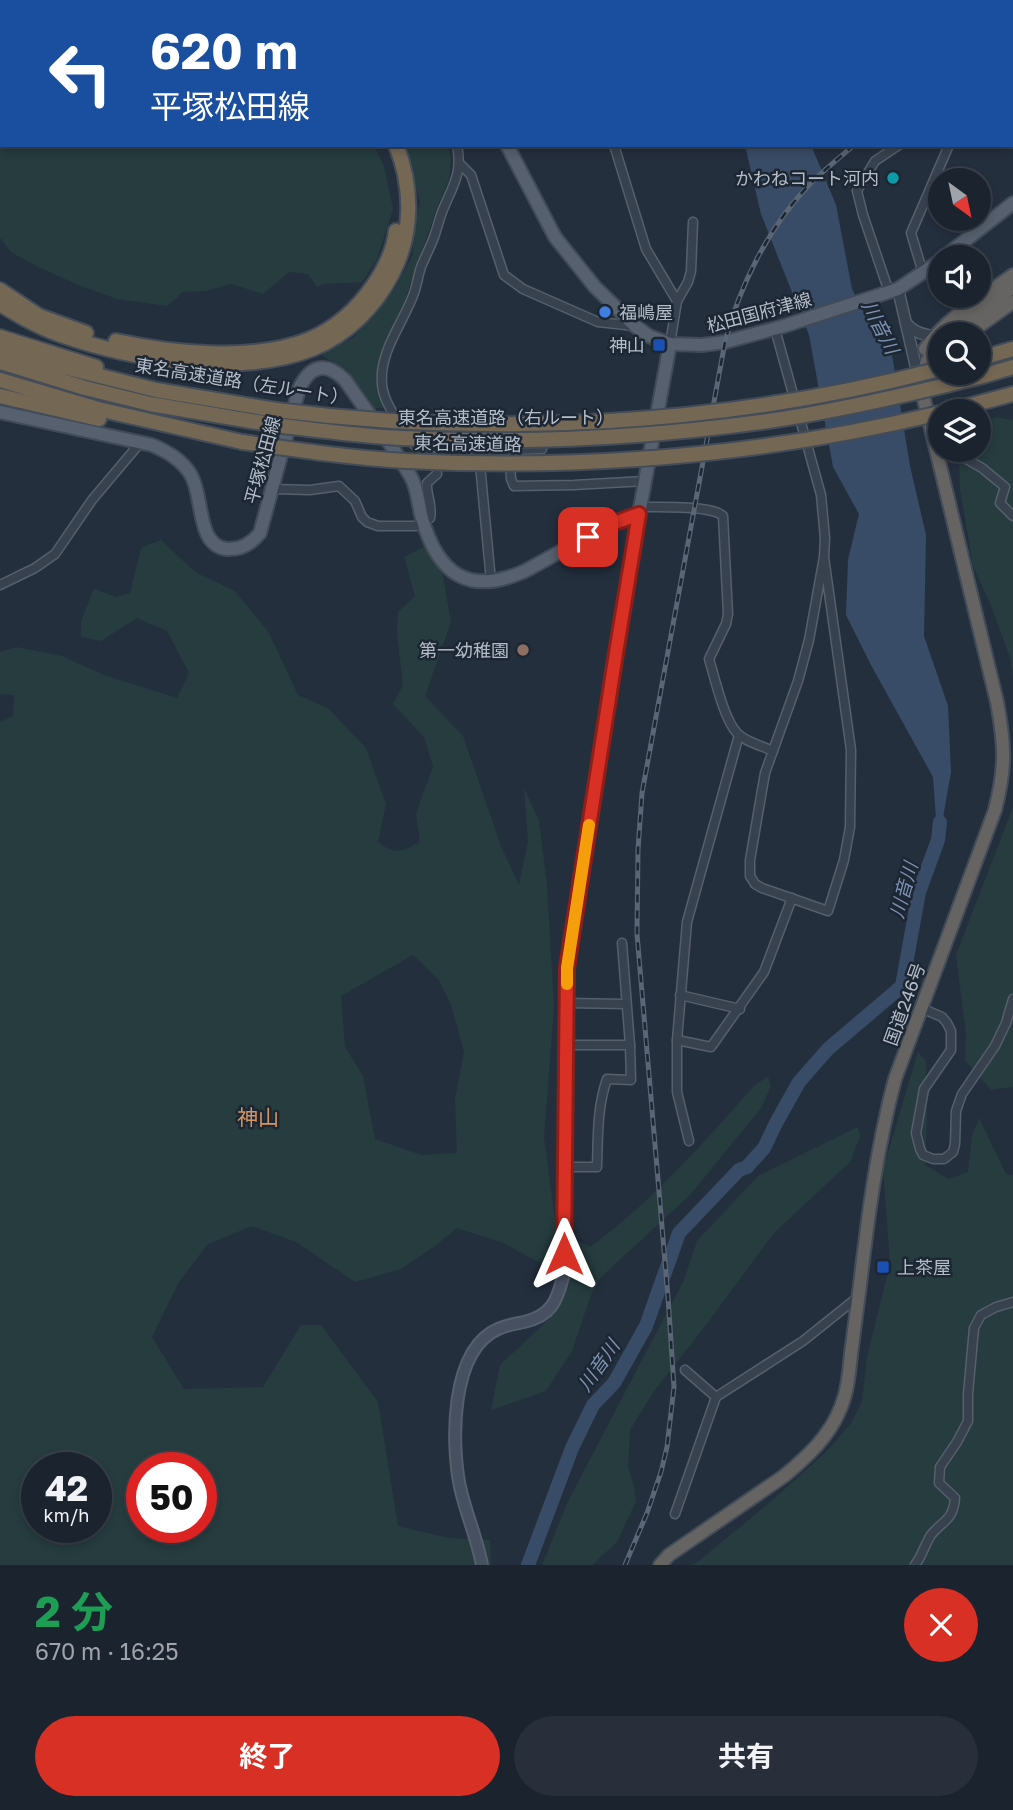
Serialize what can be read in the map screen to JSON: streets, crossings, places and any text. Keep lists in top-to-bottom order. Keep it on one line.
{"streets":{"highway":["東名高速道路（左ルート）","東名高速道路（右ルート）","東名高速道路","国道246号"],"main road":["松田国府津線","平塚松田線"]},"districts":["神山"],"water":["川音川"],"places":{"other":["かわねコート河内","福嶋屋","第一幼稚園"],"transit":["神山","上茶屋"]},"north":"bottom right","page":{"turn":["620 m","平塚松田線"],"speed":"42 km/h","limit":"50","heading":["2 分","670 m · 16:25"],"buttons":["終了","共有"]}}
